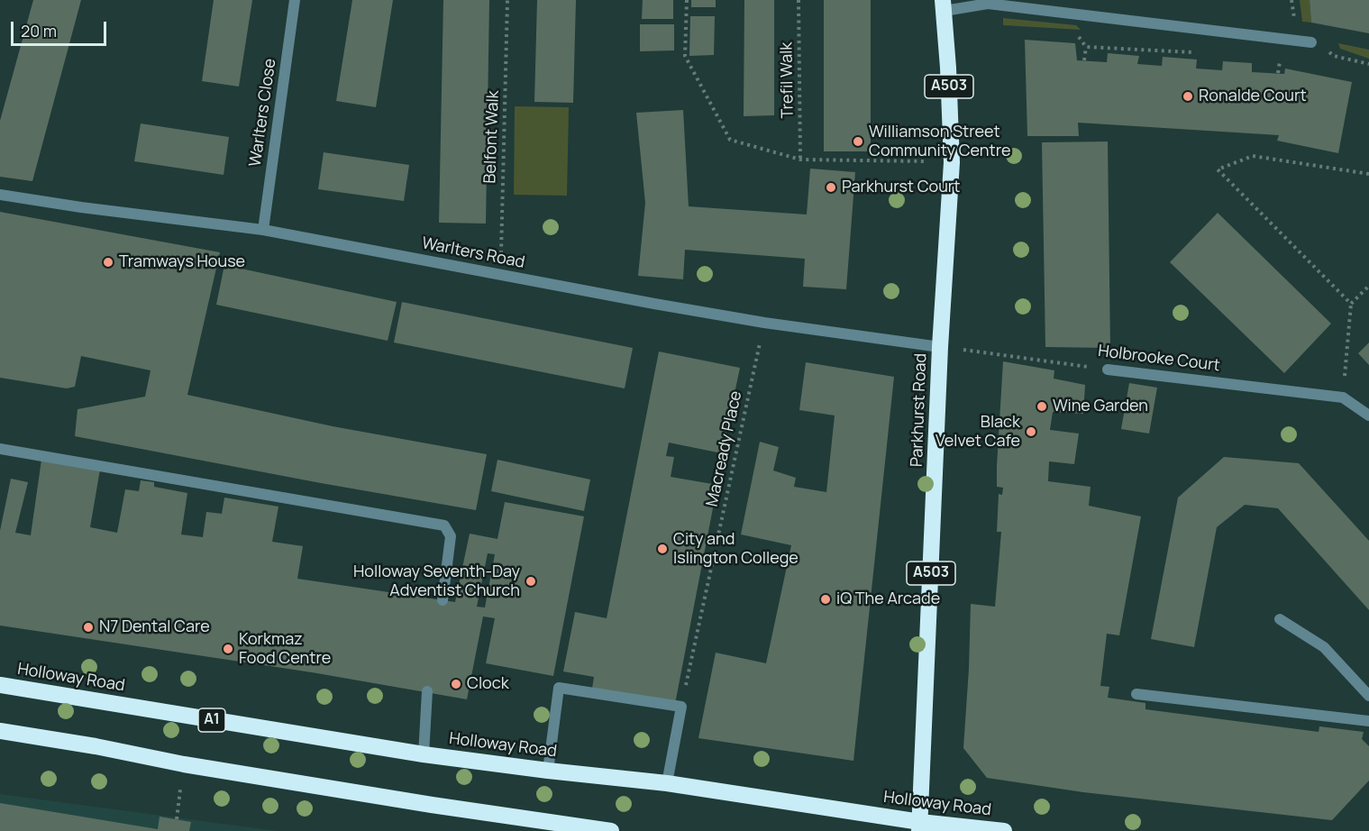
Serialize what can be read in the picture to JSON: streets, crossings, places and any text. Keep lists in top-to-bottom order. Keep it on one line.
{"streets":{"highway":["A503","Parkhurst Road","Holloway Road","A1"],"street":["Warlters Close","Warlters Road","Holbrooke Court"],"path":["Trefil Walk","Belfont Walk","Macready Place"]},"crossings":[["Warlters Close","Warlters Road"],["Belfont Walk","Warlters Road"],["Warlters Road","Holbrooke Court"],["Warlters Road","Parkhurst Road"],["Warlters Road","Macready Place"],["Holbrooke Court","Parkhurst Road"],["Parkhurst Road","Holloway Road"]],"places":["Ronalde Court","Williamson Street Community Centre","Parkhurst Court","Tramways House","Wine Garden","Black Velvet Cafe","City and Islington College","Holloway Seventh-Day Adventist Church","iQ The Arcade","N7 Dental Care","Korkmaz Food Centre","Clock"],"scale_bar":"20 m"}
